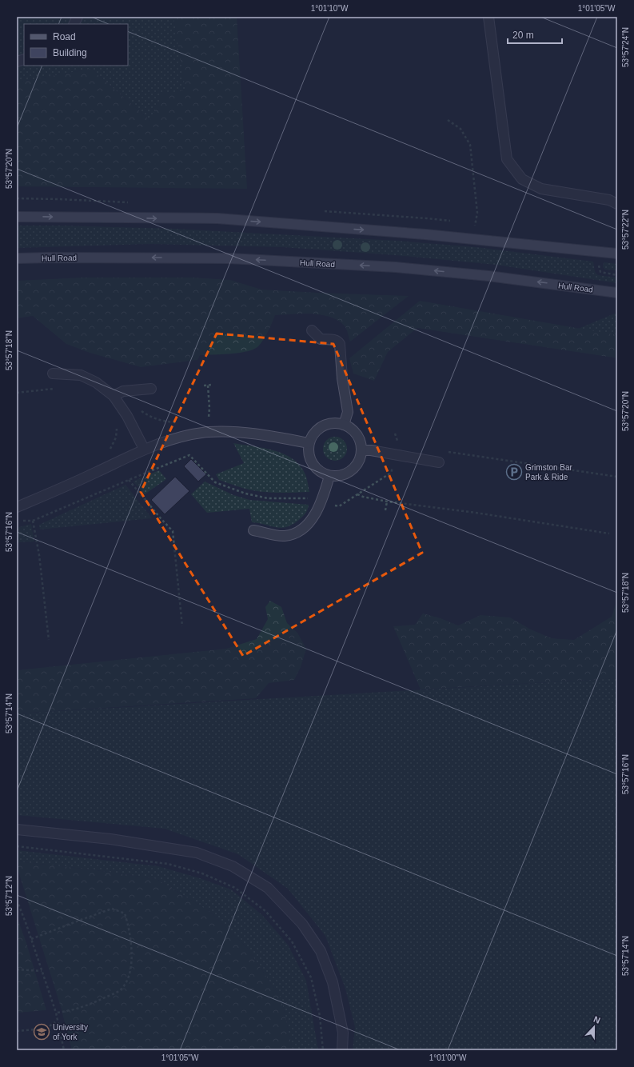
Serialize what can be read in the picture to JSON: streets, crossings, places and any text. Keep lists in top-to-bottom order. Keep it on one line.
{"streets":{"main road":["Hull Road"]},"places":{"parking":["Grimston Bar Park & Ride"],"school or university":["University of York"]},"legend":["Road","Building"],"scale_bar":"20 m","north":"top","coordinates":["1°01'10\"W","1°01'05\"W","53°57'24\"N","53°57'20\"N","53°57'22\"N","53°57'18\"N","53°57'16\"N","53°57'14\"N","53°57'12\"N","1°01'00\"W"]}
